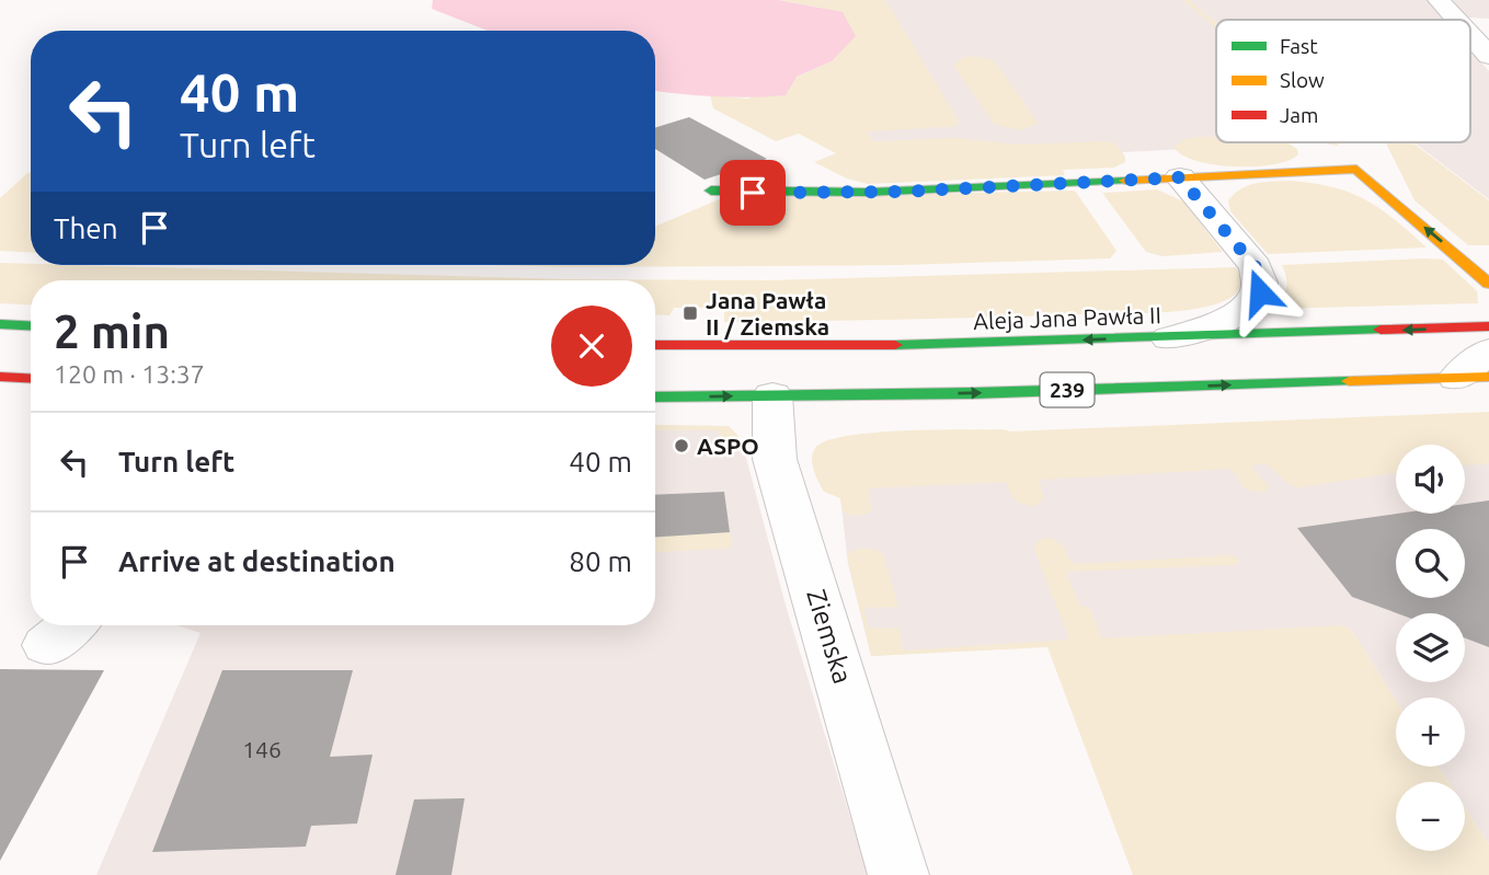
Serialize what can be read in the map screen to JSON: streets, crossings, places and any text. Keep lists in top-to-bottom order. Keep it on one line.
{"streets":{"main road":["Aleja Jana Pawła II","239"],"street":["Ziemska"]},"crossings":[["239","Ziemska"]],"places":{"transit":["Jana Pawła II / Ziemska"],"other":["ASPO"]},"house_numbers":["146"],"legend":["Fast","Slow","Jam"],"page":{"turn":["40 m","Turn left"],"then":"Then","heading":["2 min","120 m · 13:37"],"list":[{"name":"Turn left","value":"40 m"},{"name":"Arrive at destination","value":"80 m"}],"map_buttons":["+","−"]}}
